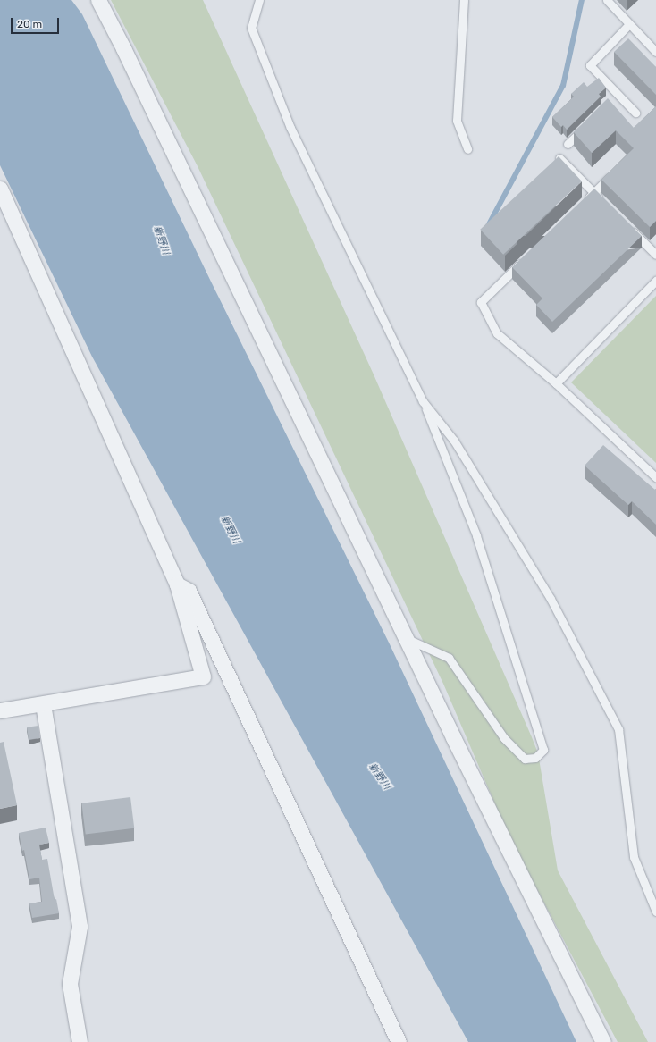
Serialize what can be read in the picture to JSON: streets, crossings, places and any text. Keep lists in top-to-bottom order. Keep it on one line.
{"water":["新野川"],"scale_bar":"20 m"}
